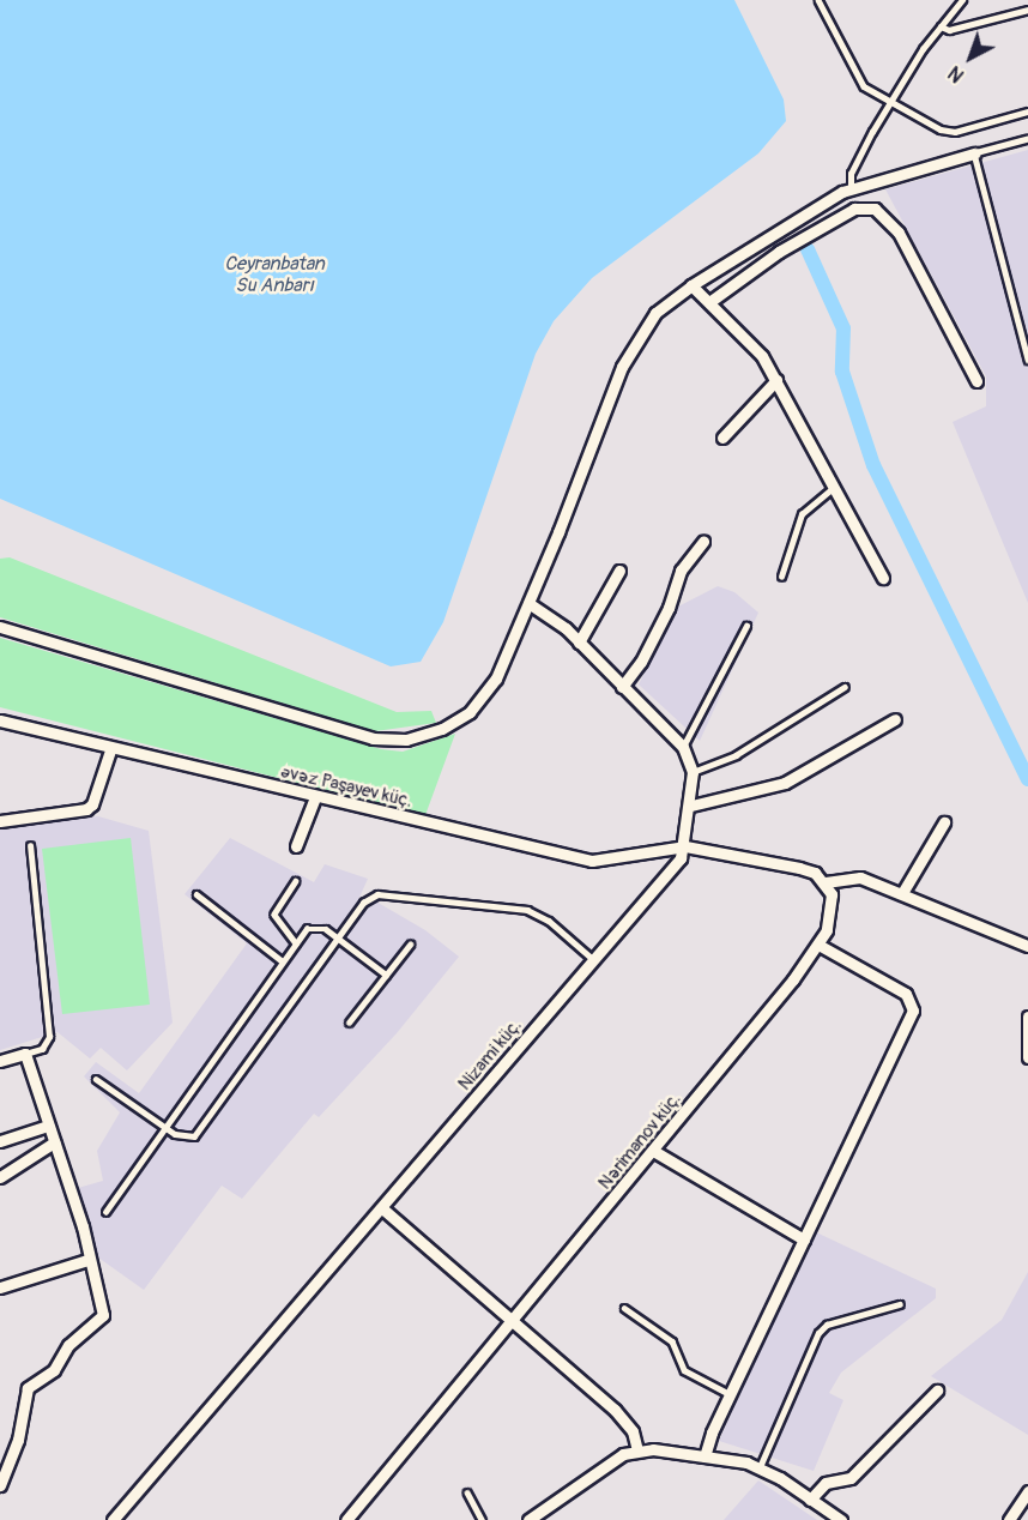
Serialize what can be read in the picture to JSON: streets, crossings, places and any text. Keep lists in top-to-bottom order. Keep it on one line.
{"streets":{"street":["Əvəz Paşayev küç.","Nizami küç.","Nərimanov küç."]},"crossings":[["Əvəz Paşayev küç.","Nizami küç."]],"water":["Ceyranbatan Su Anbarı"],"north":"bottom left"}
